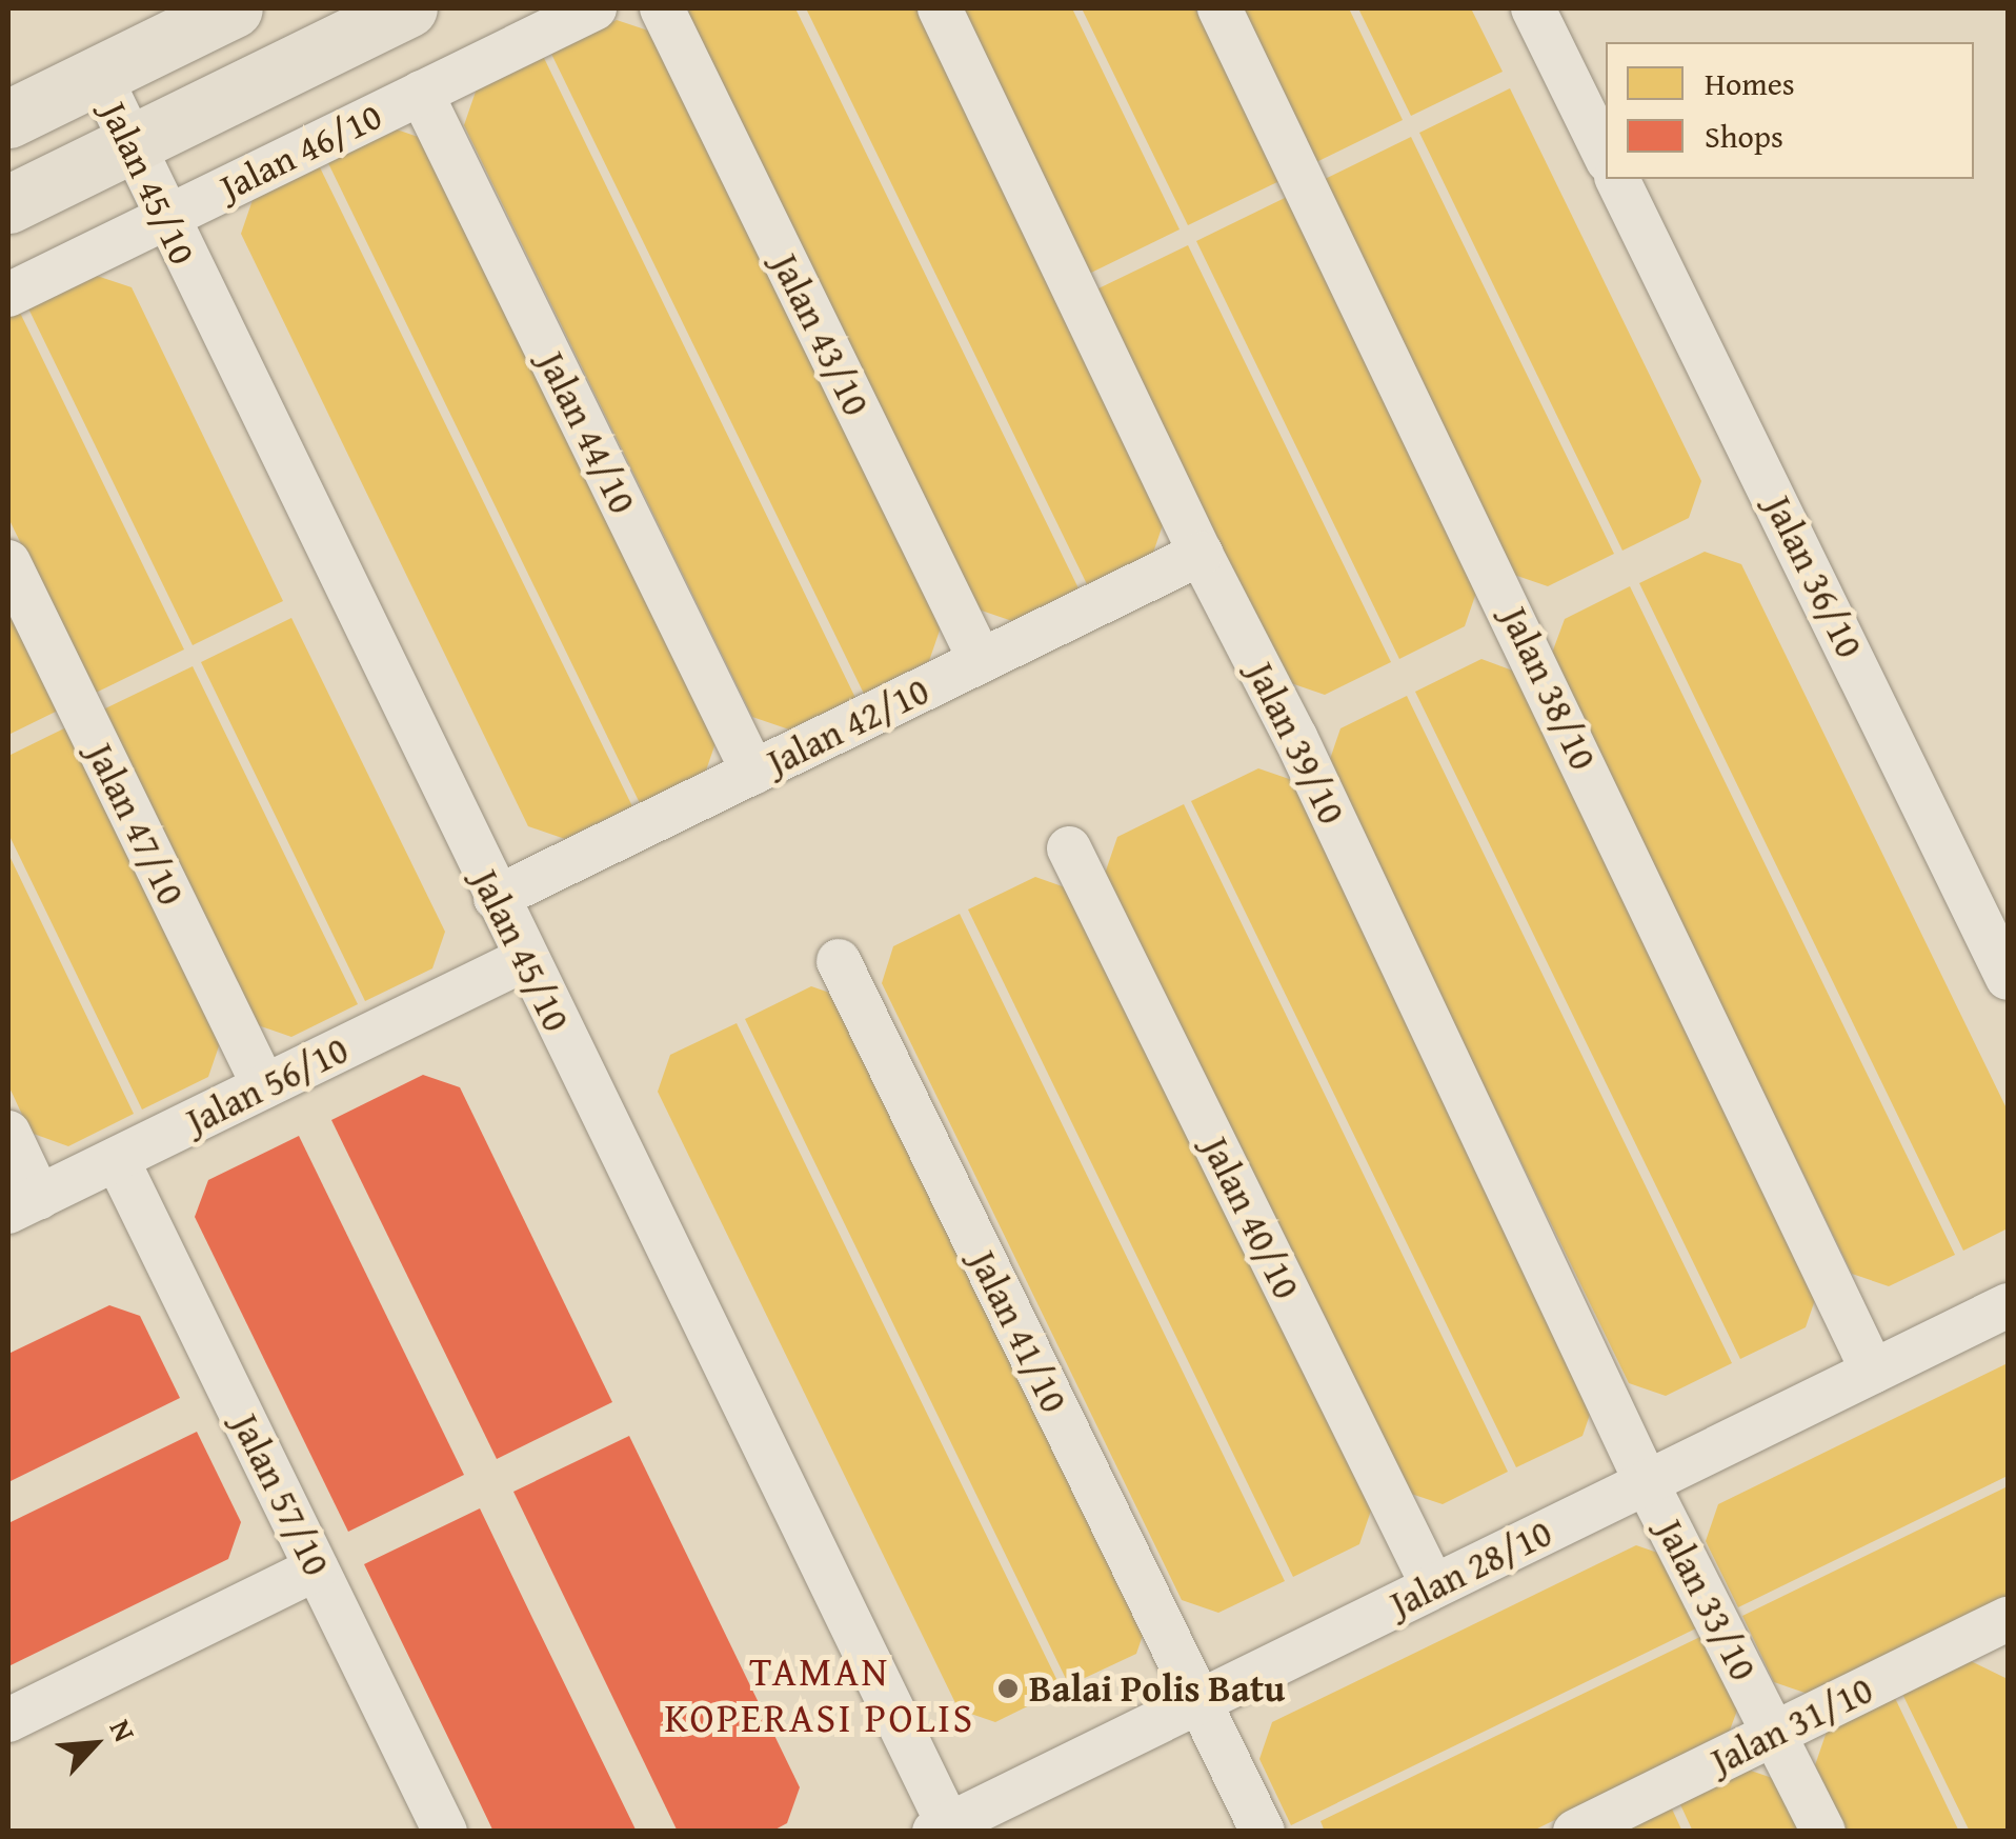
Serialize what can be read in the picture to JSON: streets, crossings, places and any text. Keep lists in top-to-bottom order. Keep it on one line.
{"streets":{"street":["Jalan 46/10","Jalan 45/10","Jalan 43/10","Jalan 44/10","Jalan 36/10","Jalan 38/10","Jalan 42/10","Jalan 39/10","Jalan 47/10","Jalan 56/10","Jalan 40/10","Jalan 41/10","Jalan 57/10","Jalan 28/10","Jalan 33/10","Jalan 31/10"]},"crossings":[["Jalan 46/10","Jalan 45/10"],["Jalan 46/10","Jalan 44/10"],["Jalan 45/10","Jalan 42/10"],["Jalan 45/10","Jalan 56/10"],["Jalan 45/10","Jalan 28/10"],["Jalan 43/10","Jalan 42/10"],["Jalan 44/10","Jalan 42/10"],["Jalan 38/10","Jalan 28/10"],["Jalan 42/10","Jalan 39/10"],["Jalan 39/10","Jalan 28/10"],["Jalan 39/10","Jalan 33/10"],["Jalan 47/10","Jalan 56/10"],["Jalan 56/10","Jalan 57/10"],["Jalan 40/10","Jalan 28/10"],["Jalan 41/10","Jalan 28/10"],["Jalan 28/10","Jalan 33/10"],["Jalan 33/10","Jalan 31/10"]],"districts":["TAMAN KOPERASI POLIS"],"places":["Balai Polis Batu"],"legend":["Homes","Shops"],"north":"top right"}
